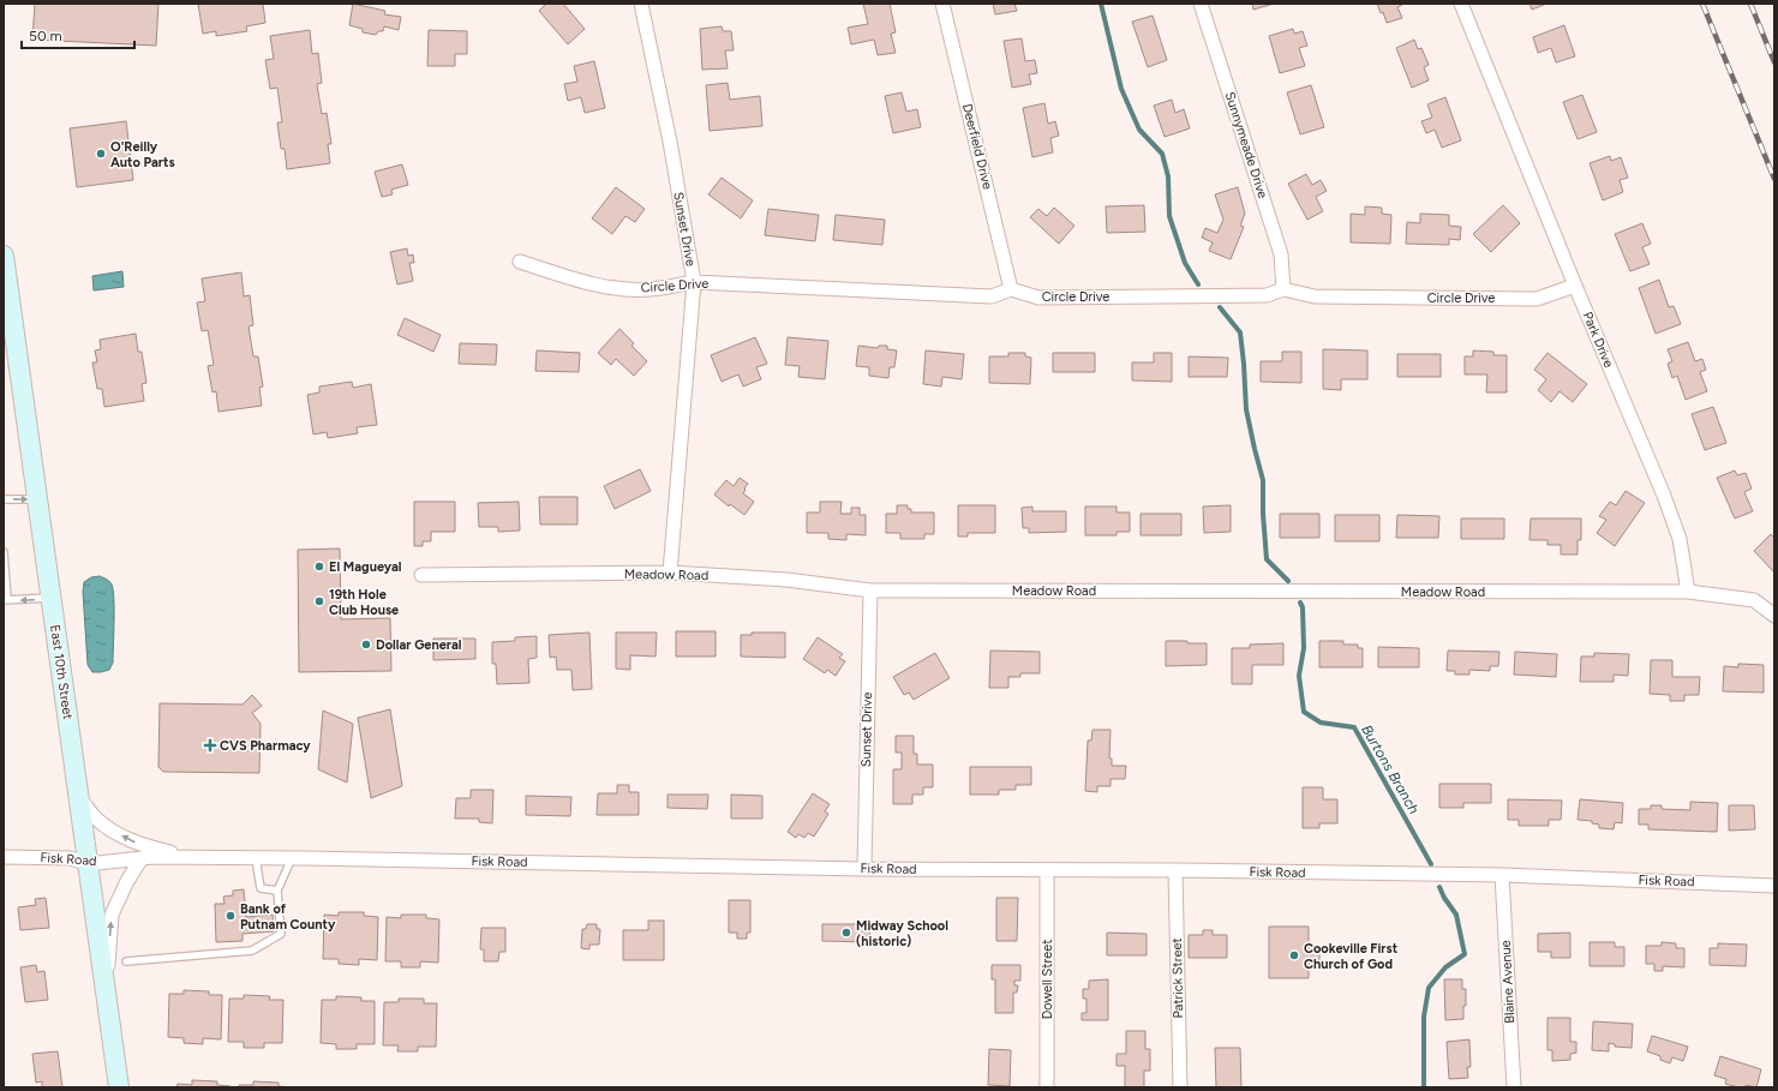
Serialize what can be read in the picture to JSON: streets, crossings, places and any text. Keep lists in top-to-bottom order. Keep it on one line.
{"streets":{"main road":["East 10th Street"],"street":["Sunnymeade Drive","Deerfield Drive","Sunset Drive","Circle Drive","Park Drive","Meadow Road","Fisk Road","Patrick Street","Dowell Street","Blaine Avenue"]},"crossings":[["Sunnymeade Drive","Circle Drive"],["Deerfield Drive","Circle Drive"],["Sunset Drive","Circle Drive"],["Sunset Drive","Meadow Road"],["Sunset Drive","Fisk Road"],["Circle Drive","Park Drive"],["Park Drive","Meadow Road"],["East 10th Street","Fisk Road"],["Fisk Road","Patrick Street"],["Fisk Road","Dowell Street"],["Fisk Road","Blaine Avenue"]],"water":["Burtons Branch"],"places":{"other":["O'Reilly Auto Parts","El Magueyal","19th Hole Club House","Dollar General","Bank of Putnam County","Midway School (historic)","Cookeville First Church of God"],"health":["CVS Pharmacy"]},"scale_bar":"50 m"}
